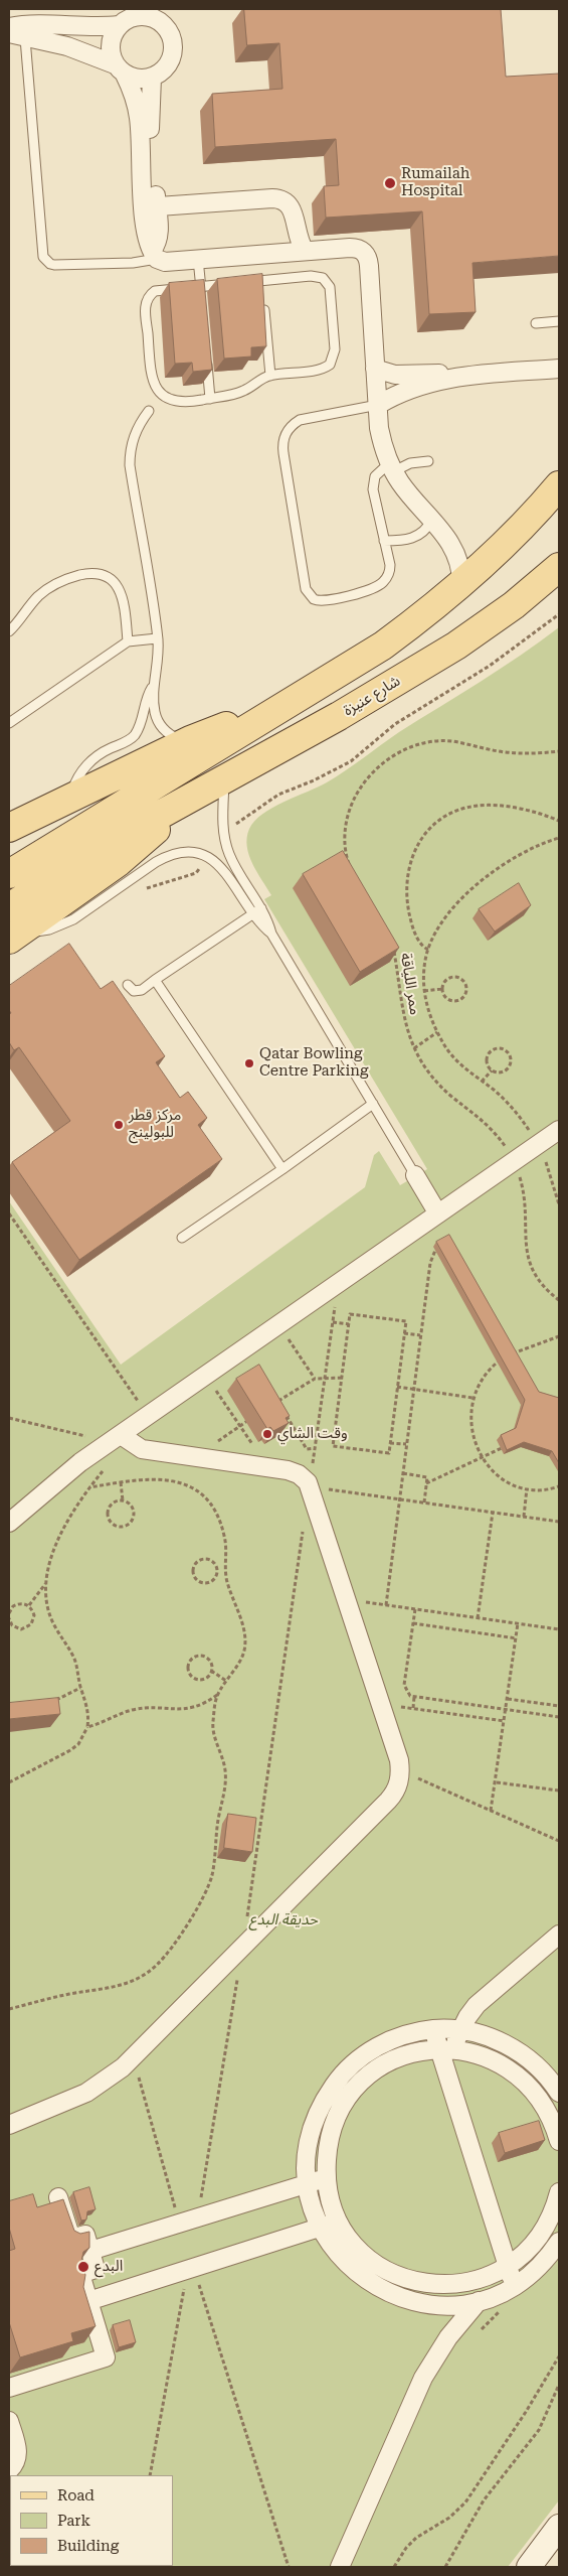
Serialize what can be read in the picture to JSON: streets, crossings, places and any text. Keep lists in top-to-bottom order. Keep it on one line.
{"streets":{"main road":["شارع عنيزة"],"path":["ممر اللياقة"]},"parks":["حديقة البدع"],"places":["Rumailah Hospital","Qatar Bowling Centre Parking","مركز قطر للبولينج","وقت الشاي","البدع"],"legend":["Road","Park","Building"]}
